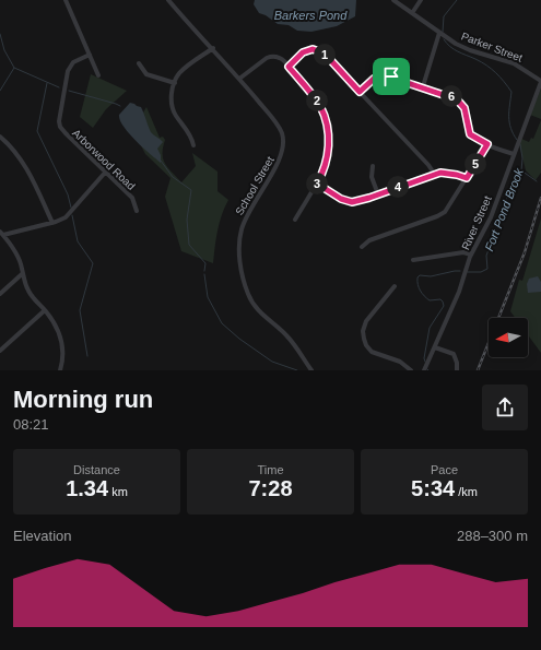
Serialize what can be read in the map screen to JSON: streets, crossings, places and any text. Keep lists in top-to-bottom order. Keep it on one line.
{"streets":{"street":["Parker Street","Arborwood Road","School Street","River Street"]},"crossings":[["Parker Street","River Street"]],"water":["Barkers Pond","Fort Pond Brook"],"north":"left","page":{"pins":["1","6","2","5","3","4"],"heading":["Morning run","08:21"],"stats":[["Distance","1.34 km"],["Time","7:28"],["Pace","5:34 /km"]],"chart":["Elevation","288–300 m"]}}
